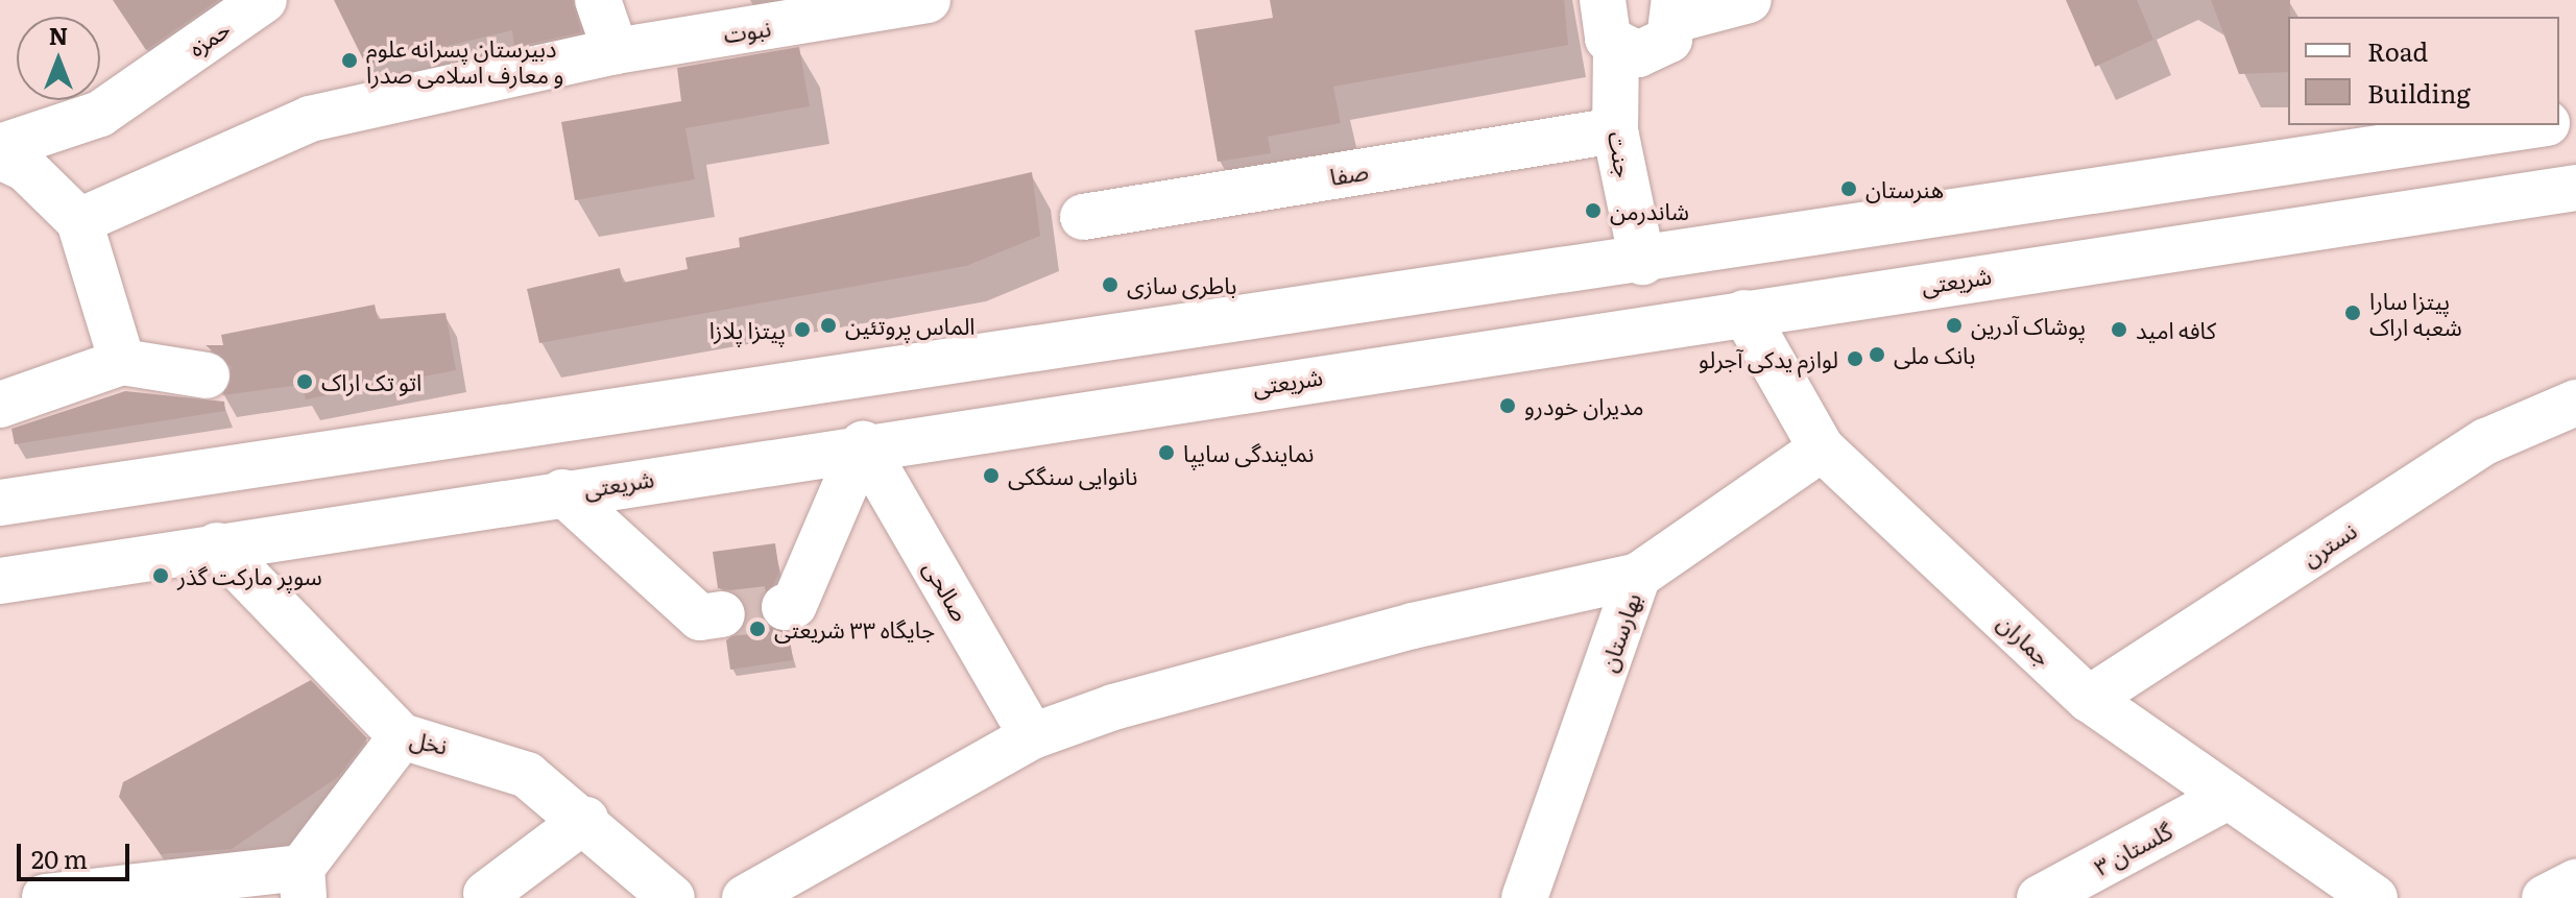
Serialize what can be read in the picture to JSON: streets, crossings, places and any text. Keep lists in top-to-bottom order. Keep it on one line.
{"streets":{"street":["نبوت","حمزه","جنت","صفا","شریعتی","نسترن","صالحی","بهارستان","جماران","نخل","گلستان ۳"]},"crossings":[["جنت","صفا"],["شریعتی","صالحی"],["شریعتی","جماران"],["شریعتی","نخل"],["نسترن","جماران"],["بهارستان","جماران"],["جماران","گلستان ۳"]],"places":["دبیرستان پسرانه علوم و معارف اسلامی صدرا","هنرستان","شاندرمن","باطری سازی","پیتزا سارا شعبه اراک","الماس پروتئین","پوشاک آدرین","پیتزا پلازا","کافه امید","بانک ملی","لوازم یدکی آجرلو","اتو تک اراک","مدیران خودرو","نمایندگی سایپا","نانوایی سنگکی","سوپر مارکت گذر","جایگاه ۳۳ شریعتی"],"legend":["Road","Building"],"scale_bar":"20 m","north":"top"}
